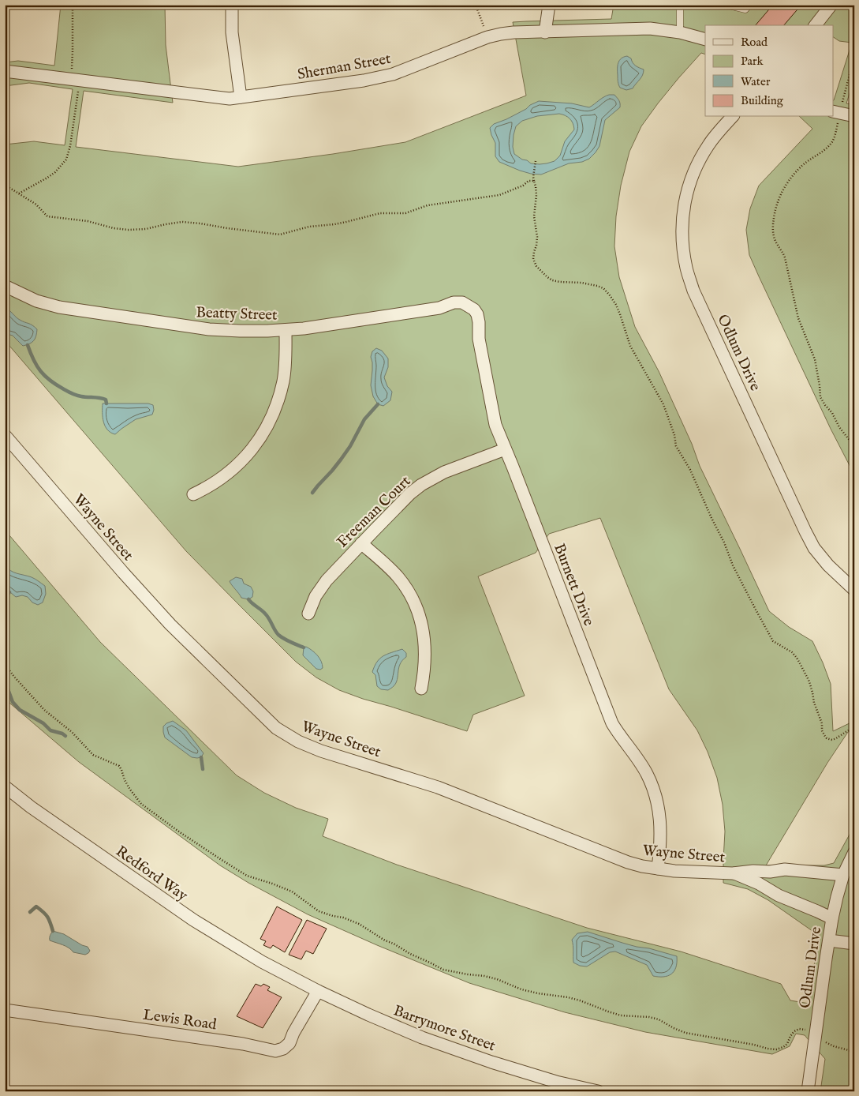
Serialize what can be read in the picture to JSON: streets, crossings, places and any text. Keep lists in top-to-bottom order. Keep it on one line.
{"streets":{"street":["Sherman Street","Beatty Street","Odlum Drive","Freeman Court","Wayne Street","Burnett Drive","Redford Way","Lewis Road","Barrymore Street"]},"crossings":[["Beatty Street","Burnett Drive"],["Odlum Drive","Wayne Street"],["Freeman Court","Burnett Drive"],["Wayne Street","Burnett Drive"],["Redford Way","Barrymore Street"],["Lewis Road","Barrymore Street"]],"legend":["Road","Park","Water","Building"]}
